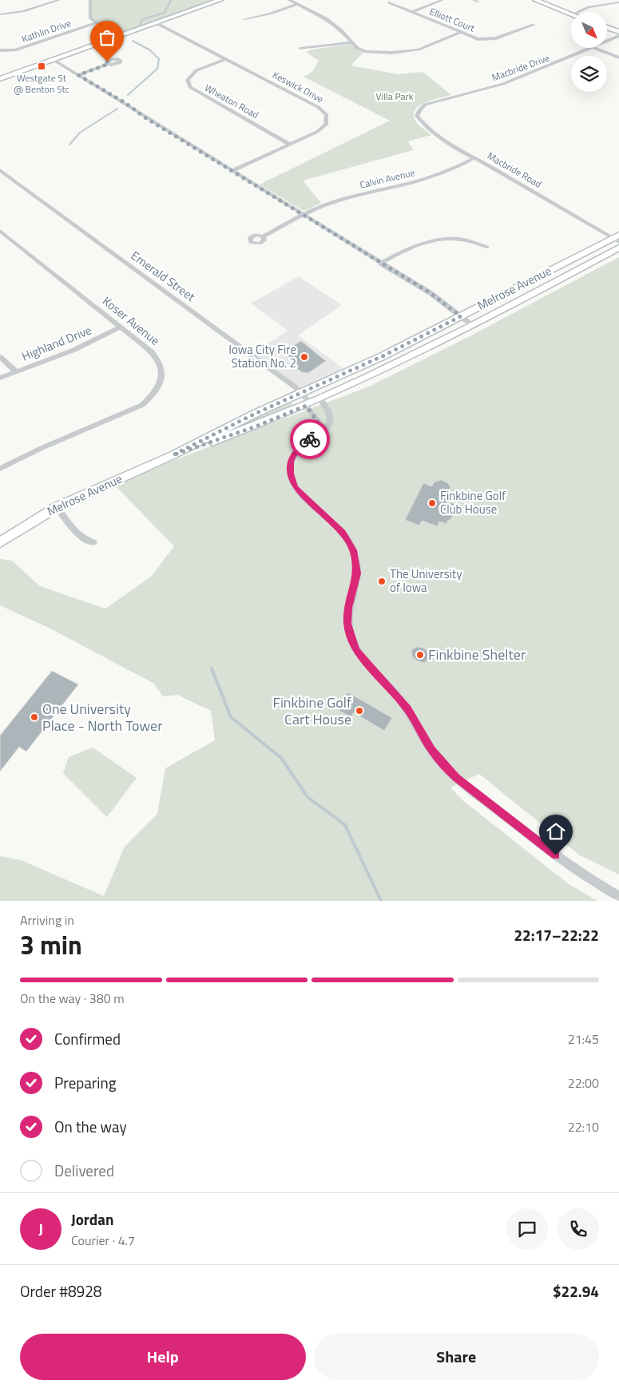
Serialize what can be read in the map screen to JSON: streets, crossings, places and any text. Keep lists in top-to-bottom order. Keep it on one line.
{"streets":{"main road":["Melrose Avenue"],"street":["Elliott Court","Kathlin Drive","Macbride Drive","Keswick Drive","Wheaton Road","Macbride Road","Calvin Avenue","Emerald Street","Koser Avenue","Highland Drive"]},"crossings":[["Macbride Drive","Macbride Road"],["Keswick Drive","Wheaton Road"],["Macbride Road","Calvin Avenue"],["Macbride Road","Melrose Avenue"],["Emerald Street","Melrose Avenue"],["Koser Avenue","Highland Drive"]],"parks":["Villa Park"],"places":{"transit":["Westgate St @ Benton Stc"],"other":["Iowa City Fire Station No. 2","Finkbine Golf Club House","The University of Iowa","Finkbine Shelter","Finkbine Golf Cart House","One University Place - North Tower"]},"north":"bottom right","page":{"heading":["3 min","Arriving in","22:17–22:22"],"panel":["Jordan","Courier · 4.7","Order #8928","$22.94"],"bar":"On the way · 380 m","list":[["Confirmed","21:45"],["Preparing","22:00"],["On the way","22:10"],"Delivered"],"round":"J","buttons":["Help","Share"]}}
